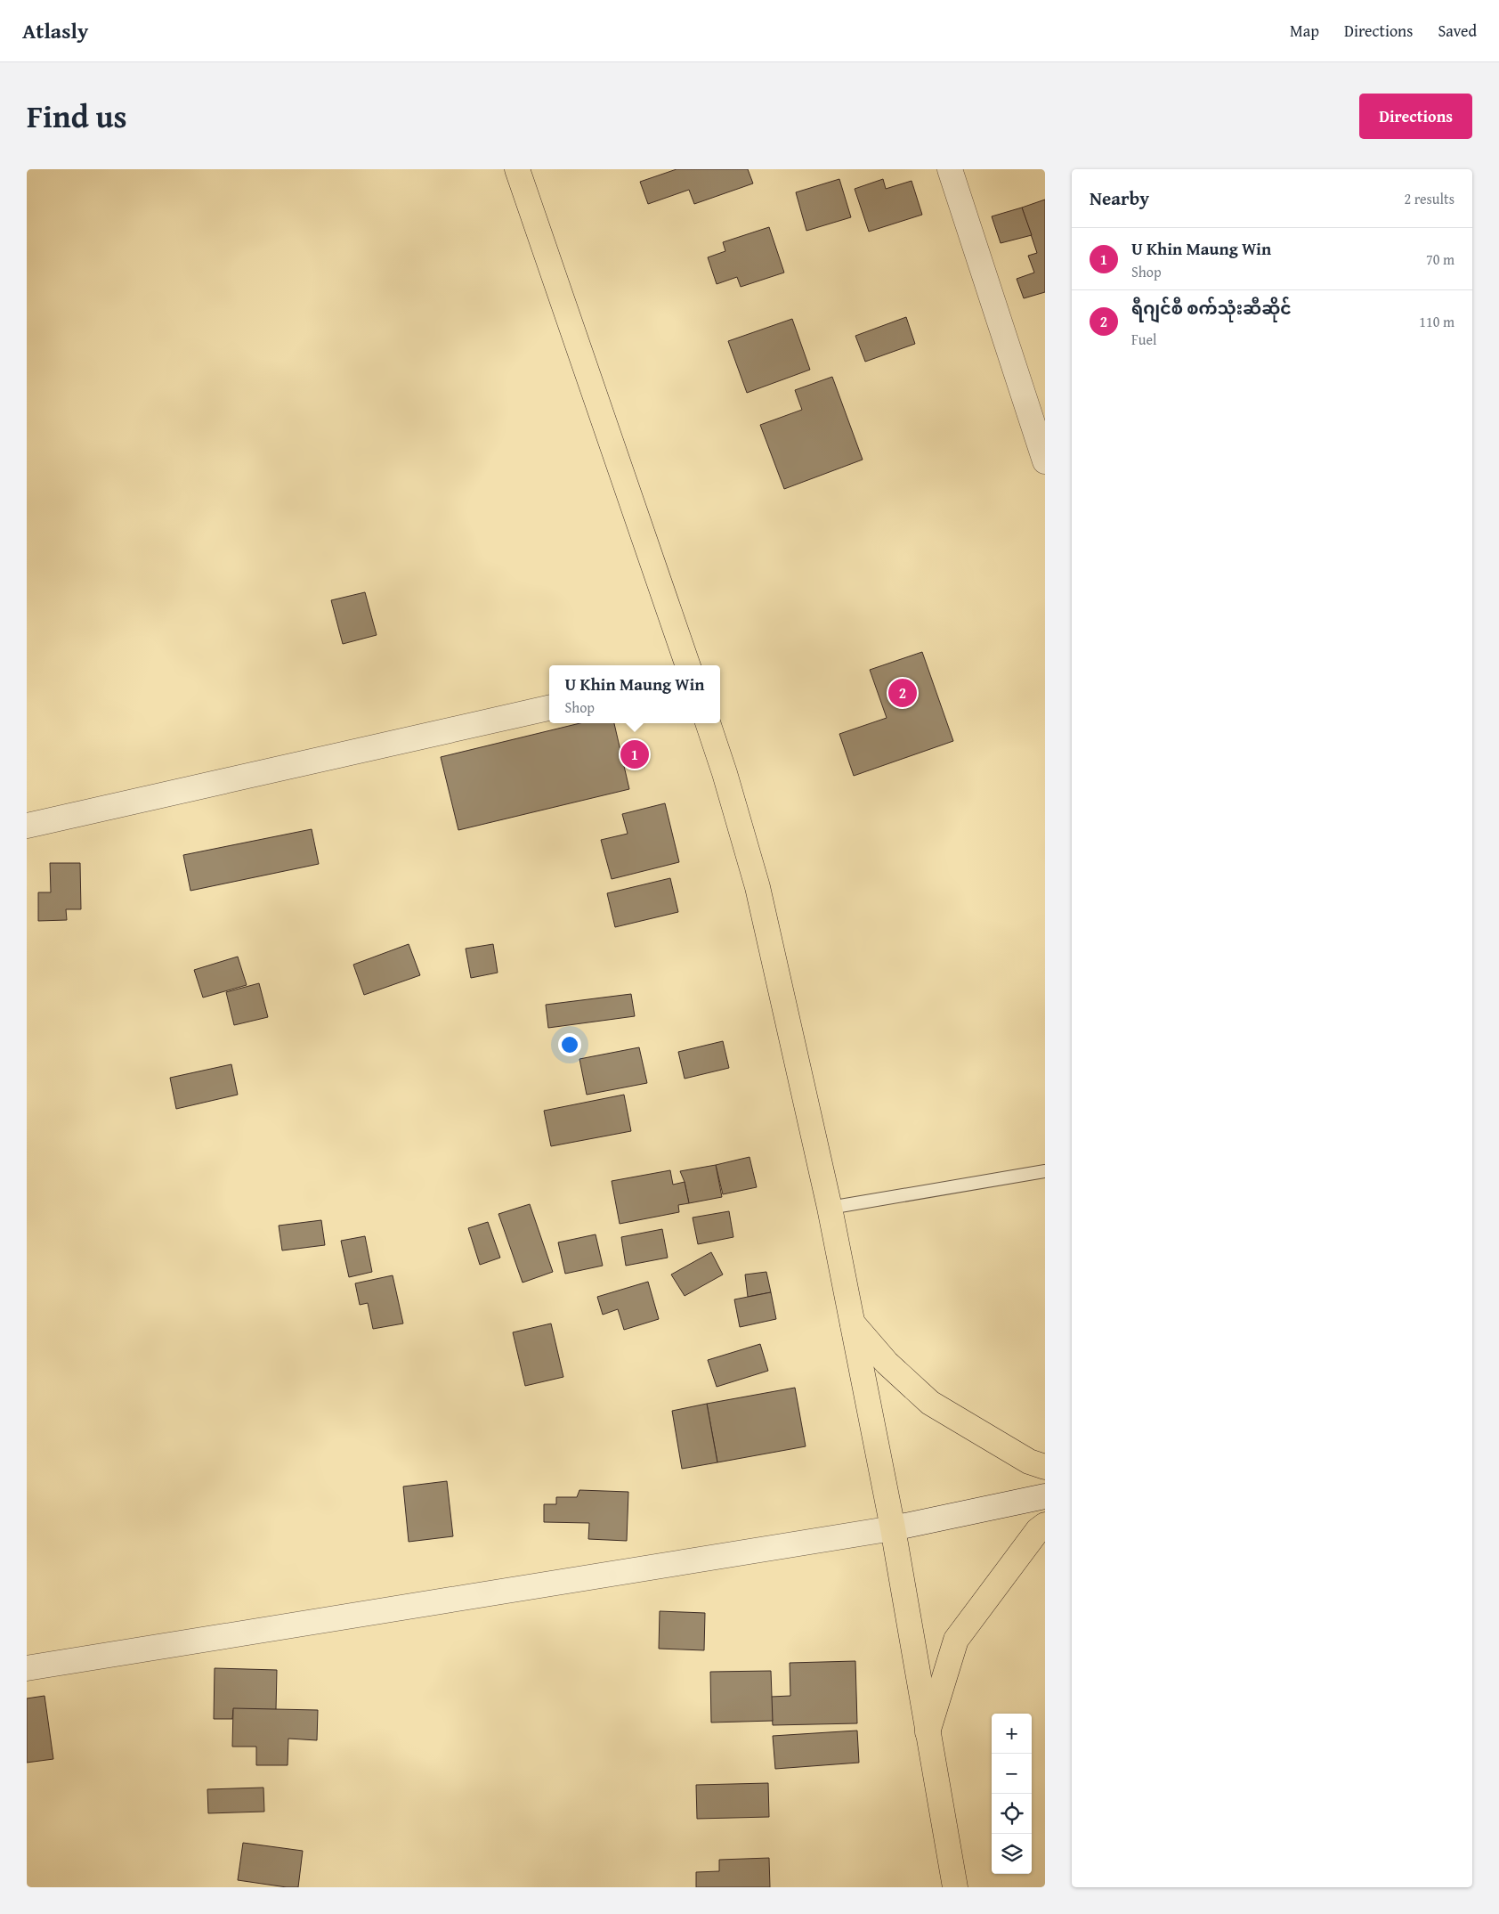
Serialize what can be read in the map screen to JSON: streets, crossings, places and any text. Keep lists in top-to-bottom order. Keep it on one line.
{"page":{"header":"Atlasly","nav":["Map","Directions","Saved"],"title":"Find us","buttons":"Directions","heading":["Nearby","2 results"],"list":[{"mark":"1","name":"U Khin Maung Win","note":"Shop","value":"70 m"},{"mark":"2","name":"ရီဂျင်စီ စက်သုံးဆီဆိုင်","note":"Fuel","value":"110 m"}],"popup":["U Khin Maung Win","Shop"],"pins":["2","1"],"map_buttons":["+","−"]}}
